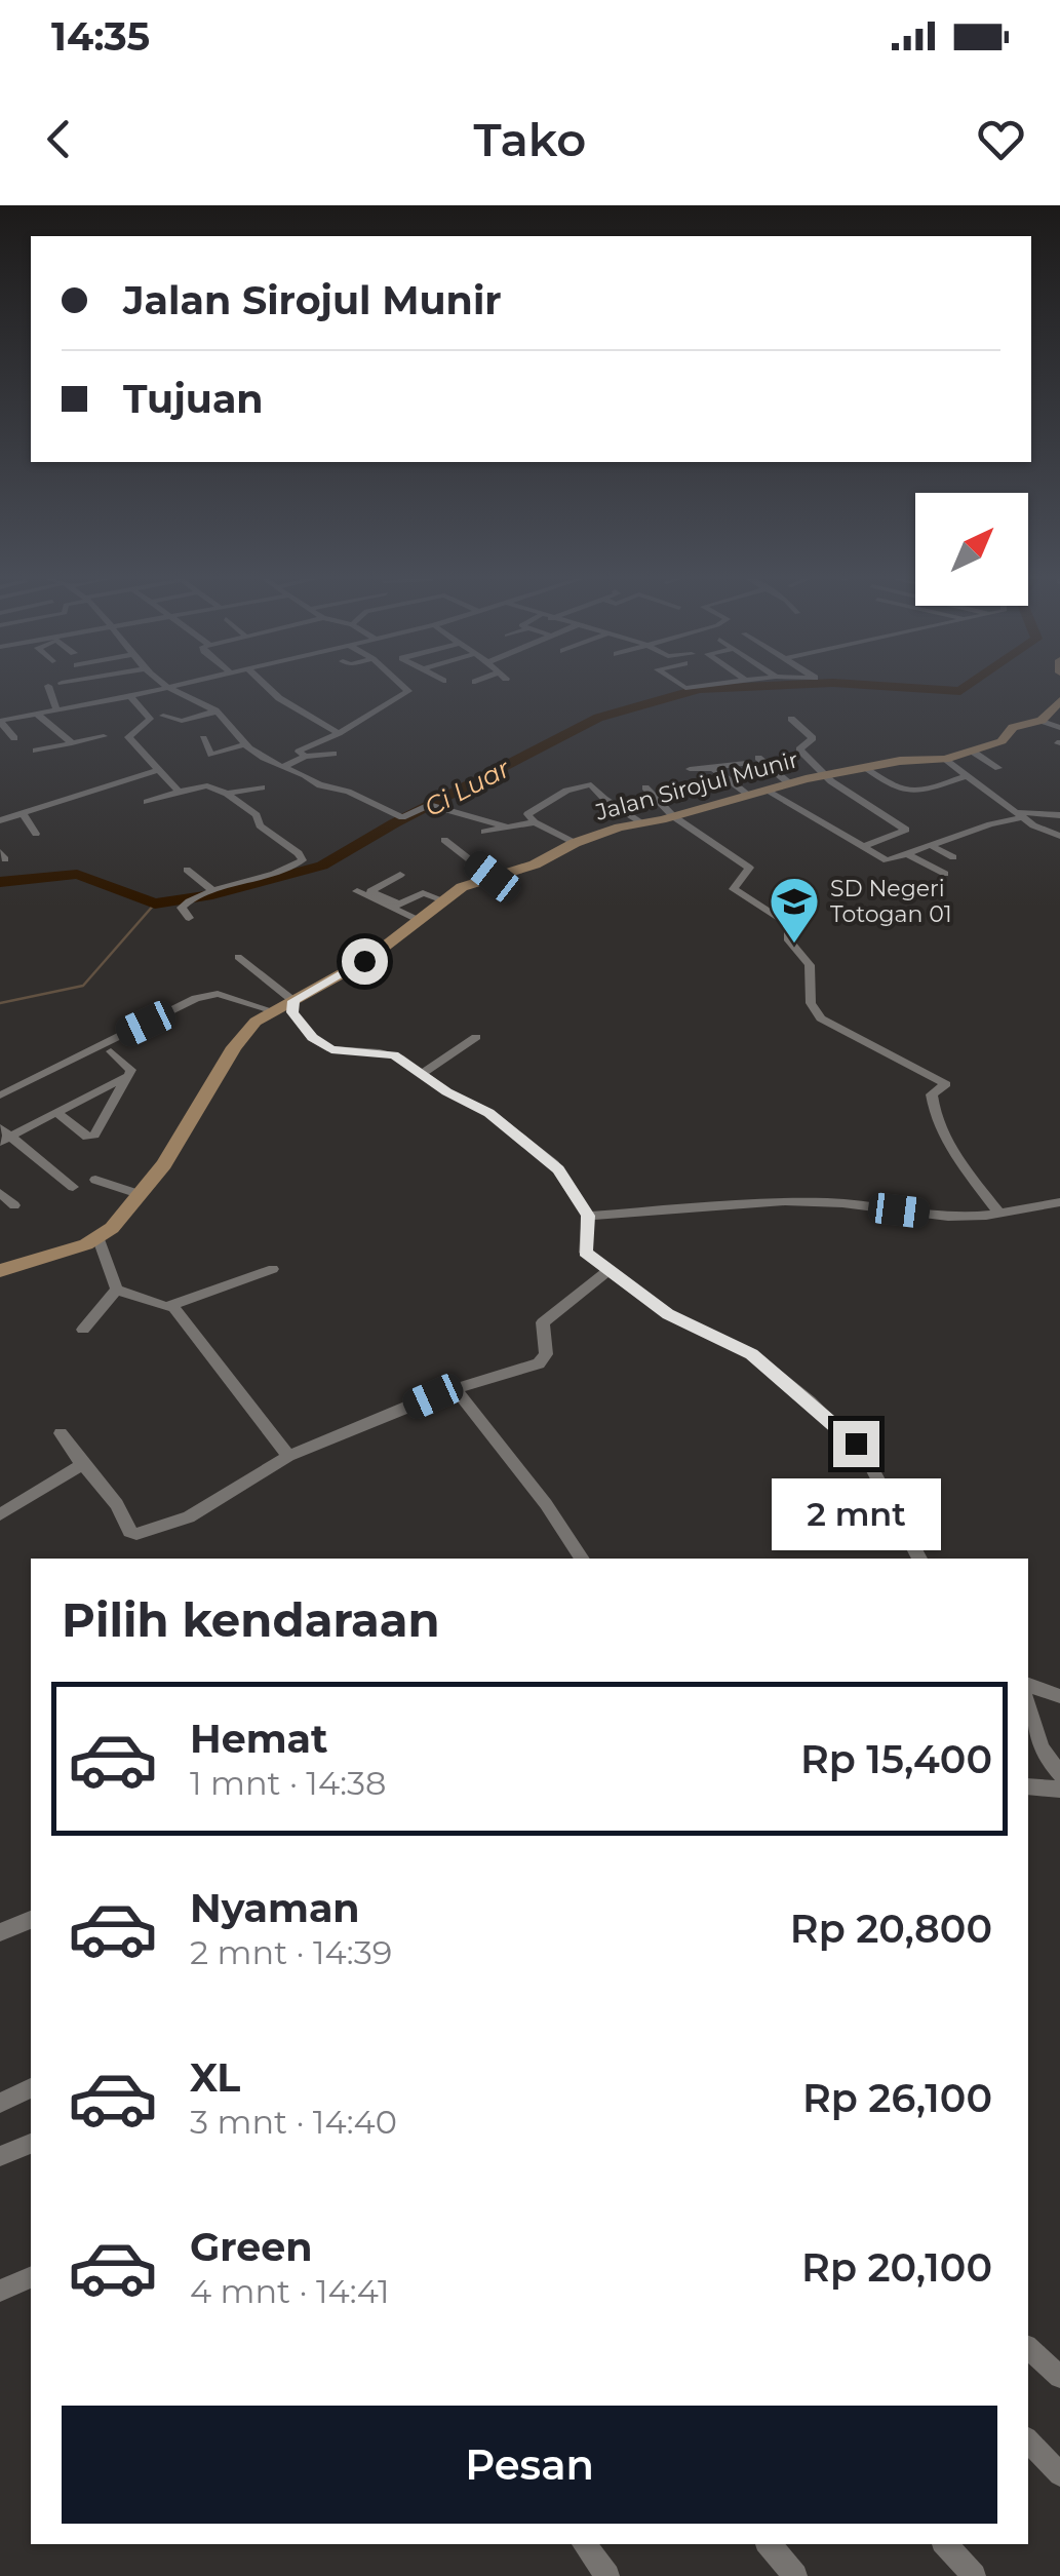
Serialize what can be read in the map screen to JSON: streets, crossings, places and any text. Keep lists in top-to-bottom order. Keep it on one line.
{"streets":{"street":["Jalan Sirojul Munir"]},"water":["Ci Luar"],"places":{"school or university":["SD Negeri Totogan 01"]},"north":"top right","page":{"status":"14:35","header":"Tako","banner":["Jalan Sirojul Munir","Tujuan"],"bubble":"2 mnt","heading":"Pilih kendaraan","list":[{"name":"Hemat","note":"1 mnt · 14:38","value":"Rp 15,400"},{"name":"Nyaman","note":"2 mnt · 14:39","value":"Rp 20,800"},{"name":"XL","note":"3 mnt · 14:40","value":"Rp 26,100"},{"name":"Green","note":"4 mnt · 14:41","value":"Rp 20,100"}],"buttons":"Pesan"}}
